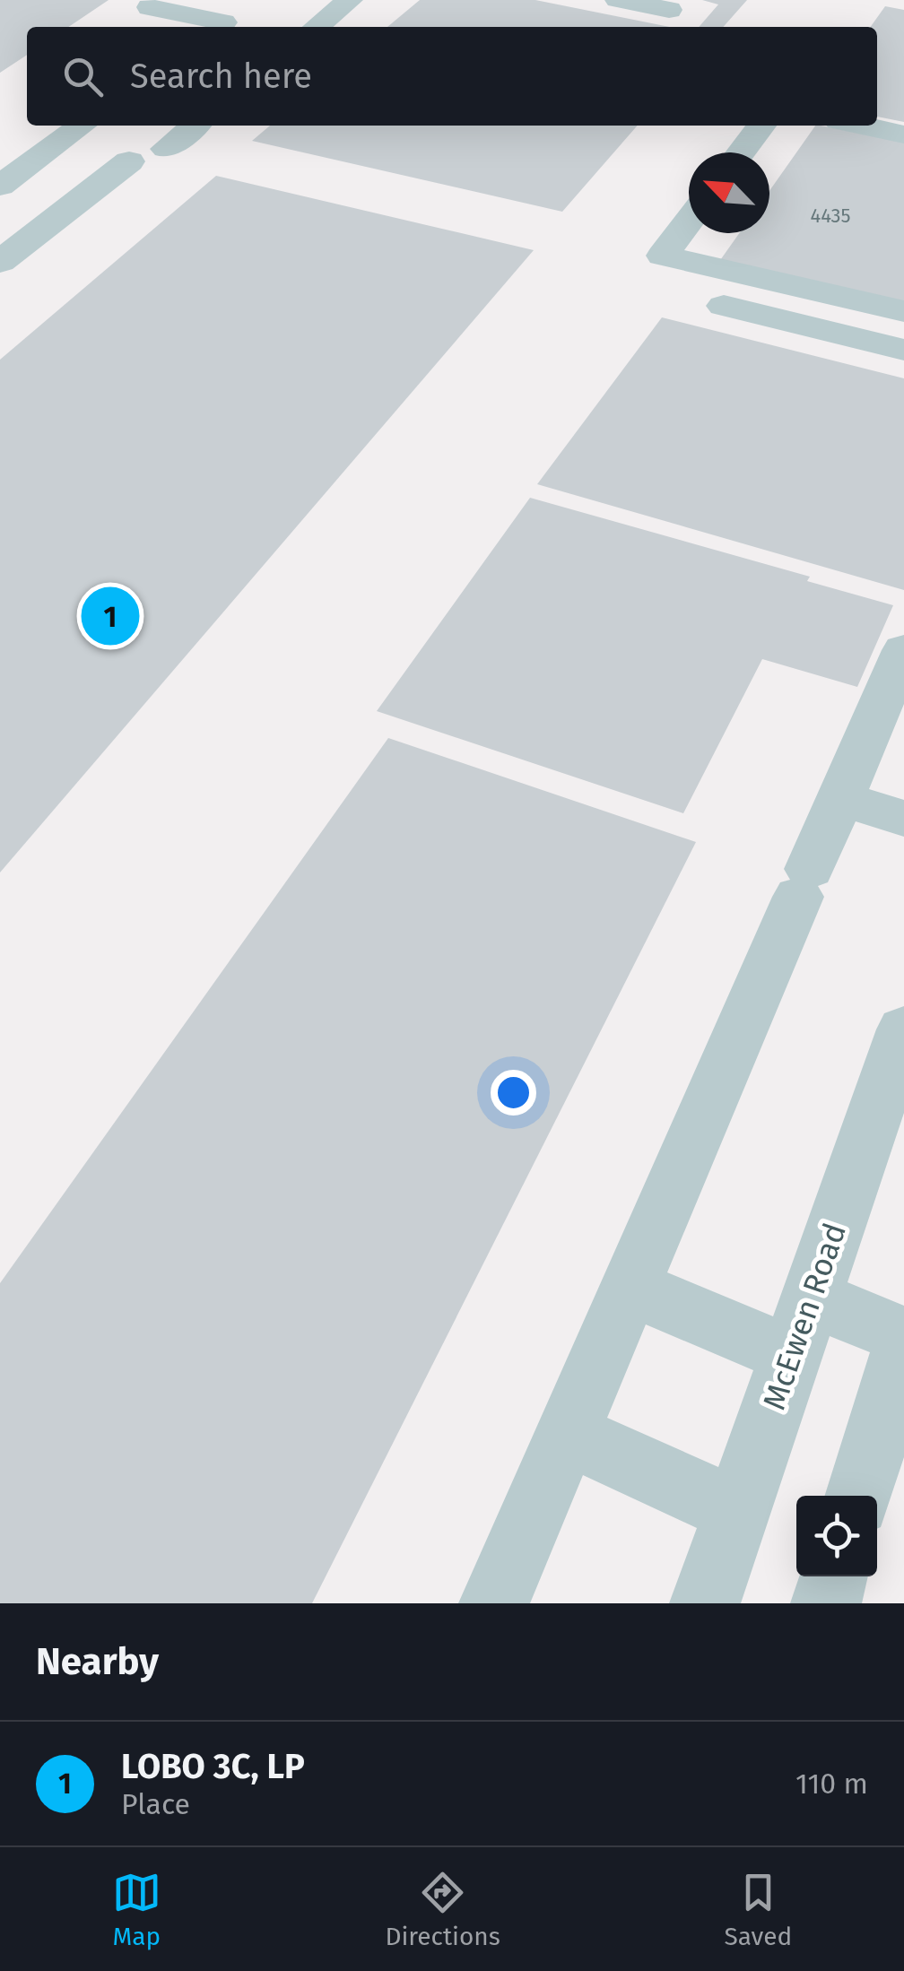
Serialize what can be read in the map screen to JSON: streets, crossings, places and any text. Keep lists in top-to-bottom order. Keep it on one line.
{"streets":{"street":["McEwen Road"]},"house_numbers":["4435"],"north":"top left","page":{"search":"Search here","pins":"1","heading":"Nearby","list":[{"mark":"1","name":"LOBO 3C, LP","note":"Place","value":"110 m"}],"nav":["Map","Directions","Saved"]}}
